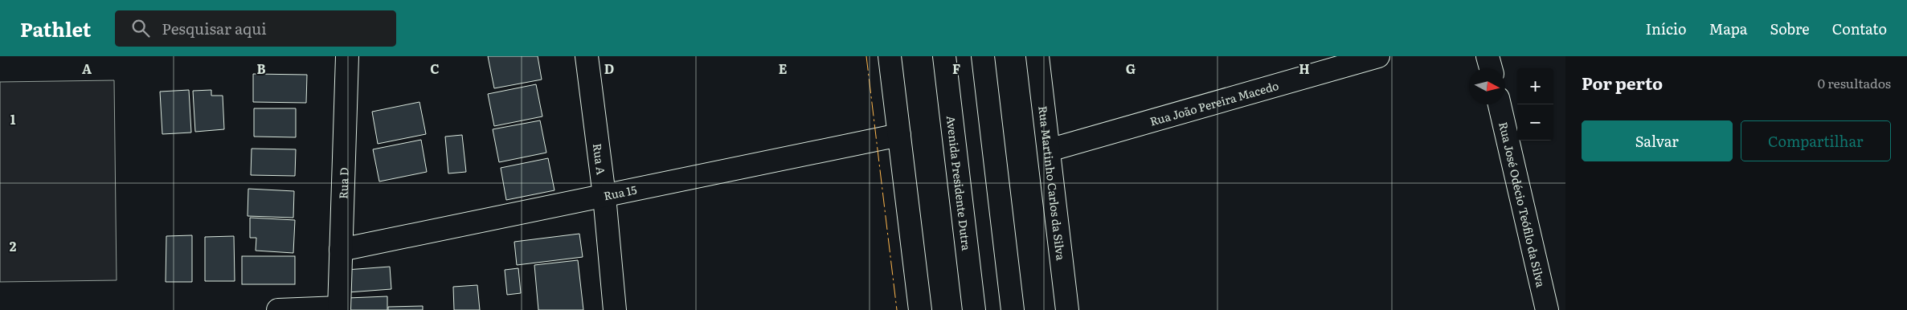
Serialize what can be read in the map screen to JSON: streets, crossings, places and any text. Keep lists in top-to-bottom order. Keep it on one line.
{"streets":{"main road":["Rua João Pereira Macedo","Rua A","Rua D","Avenida Presidente Dutra","Rua Martinho Carlos da Silva","Rua 15","Rua José Odécio Teófilo da Silva"]},"crossings":[["Rua João Pereira Macedo","Rua Martinho Carlos da Silva"],["Rua A","Rua 15"],["Rua D","Rua 15"]],"north":"right","page":{"header":"Pathlet","search":"Pesquisar aqui","nav":["Início","Mapa","Sobre","Contato"],"heading":["Por perto","0 resultados"],"map_buttons":["+","−"],"buttons":["Salvar","Compartilhar"]},"grid":{"columns":["A","B","C","D","E","F","G","H"],"rows":["1","2"]}}
